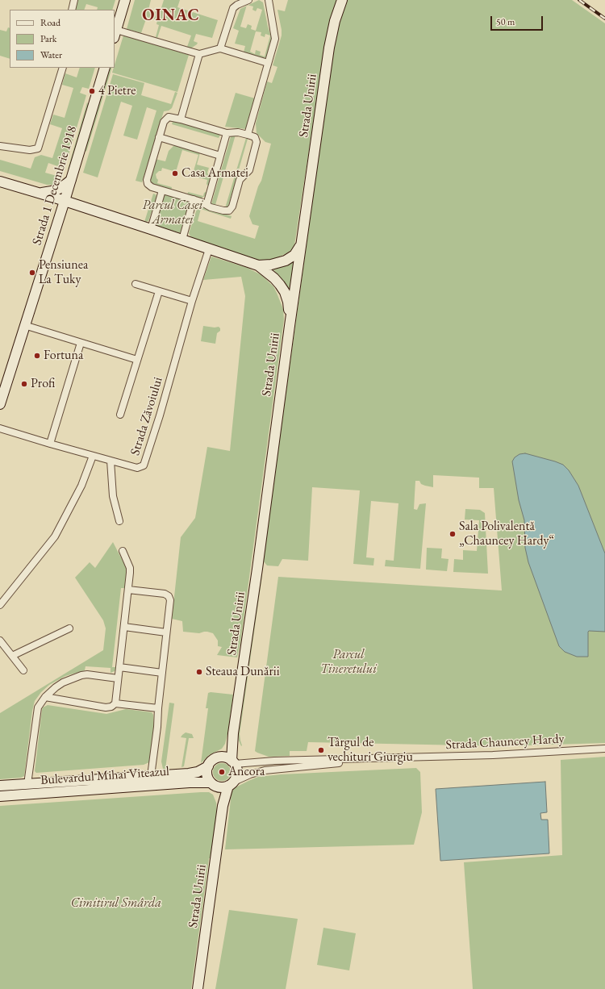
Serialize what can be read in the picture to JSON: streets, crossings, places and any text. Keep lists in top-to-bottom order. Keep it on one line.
{"streets":{"main road":["Strada Unirii","Strada 1 Decembrie 1918","Bulevardul Mihai Viteazul"],"street":["Strada Zăvoiului","Strada Chauncey Hardy"]},"crossings":[["Strada Unirii","Strada Chauncey Hardy"],["Strada Unirii","Bulevardul Mihai Viteazul"],["Strada Chauncey Hardy","Bulevardul Mihai Viteazul"]],"districts":["OINAC"],"parks":["Parcul Casei Armatei","Parcul Tineretului","Cimitirul Smârda"],"places":["4 Pietre","Casa Armatei","Pensiunea La Tuky","Fortuna","Profi","Sala Polivalentă „Chauncey Hardy“","Steaua Dunării","Târgul de vechituri Giurgiu","Ancora"],"legend":["Road","Park","Water"],"scale_bar":"50 m"}
